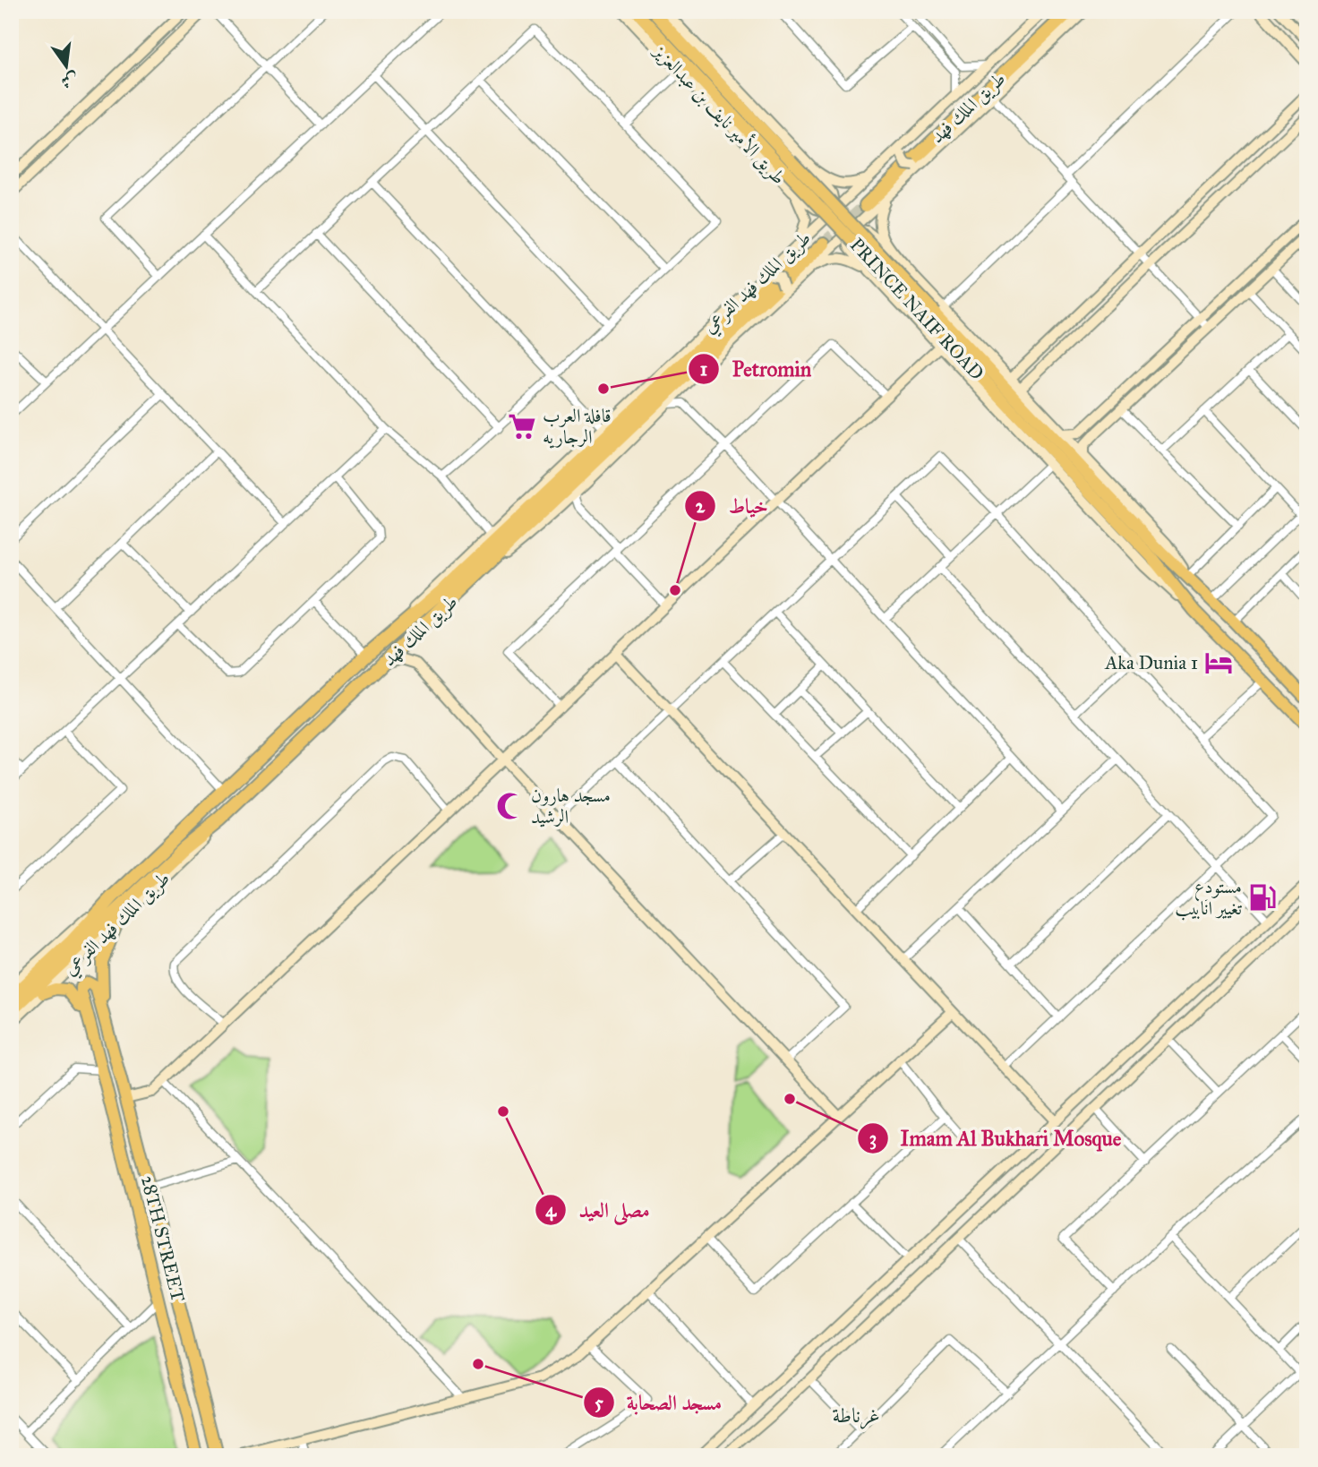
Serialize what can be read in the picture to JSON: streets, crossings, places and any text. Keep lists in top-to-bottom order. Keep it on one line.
{"streets":{"highway":["طريق الملك فهد"],"main road":["PRINCE NAIF ROAD","28TH STREET"],"street":["طريق الأمير نايف بن عبدالعزيز","طريق الملك فهد الفرعي"]},"crossings":[["طريق الملك فهد","طريق الملك فهد الفرعي"],["طريق الأمير نايف بن عبدالعزيز","PRINCE NAIF ROAD"],["طريق الملك فهد الفرعي","PRINCE NAIF ROAD"]],"districts":["غرناطة"],"places":{"other":["Petromin","خياط","Imam Al Bukhari Mosque","مصلى العيد","مسجد الصحابة"],"supermarket":["قافلة العرب الرجاريه"],"hotel":["Aka Dunia 1"],"mosque":["مسجد هارون الرشيد"],"fuel station":["مستودع تغيير انابيب"]},"north":"bottom"}
